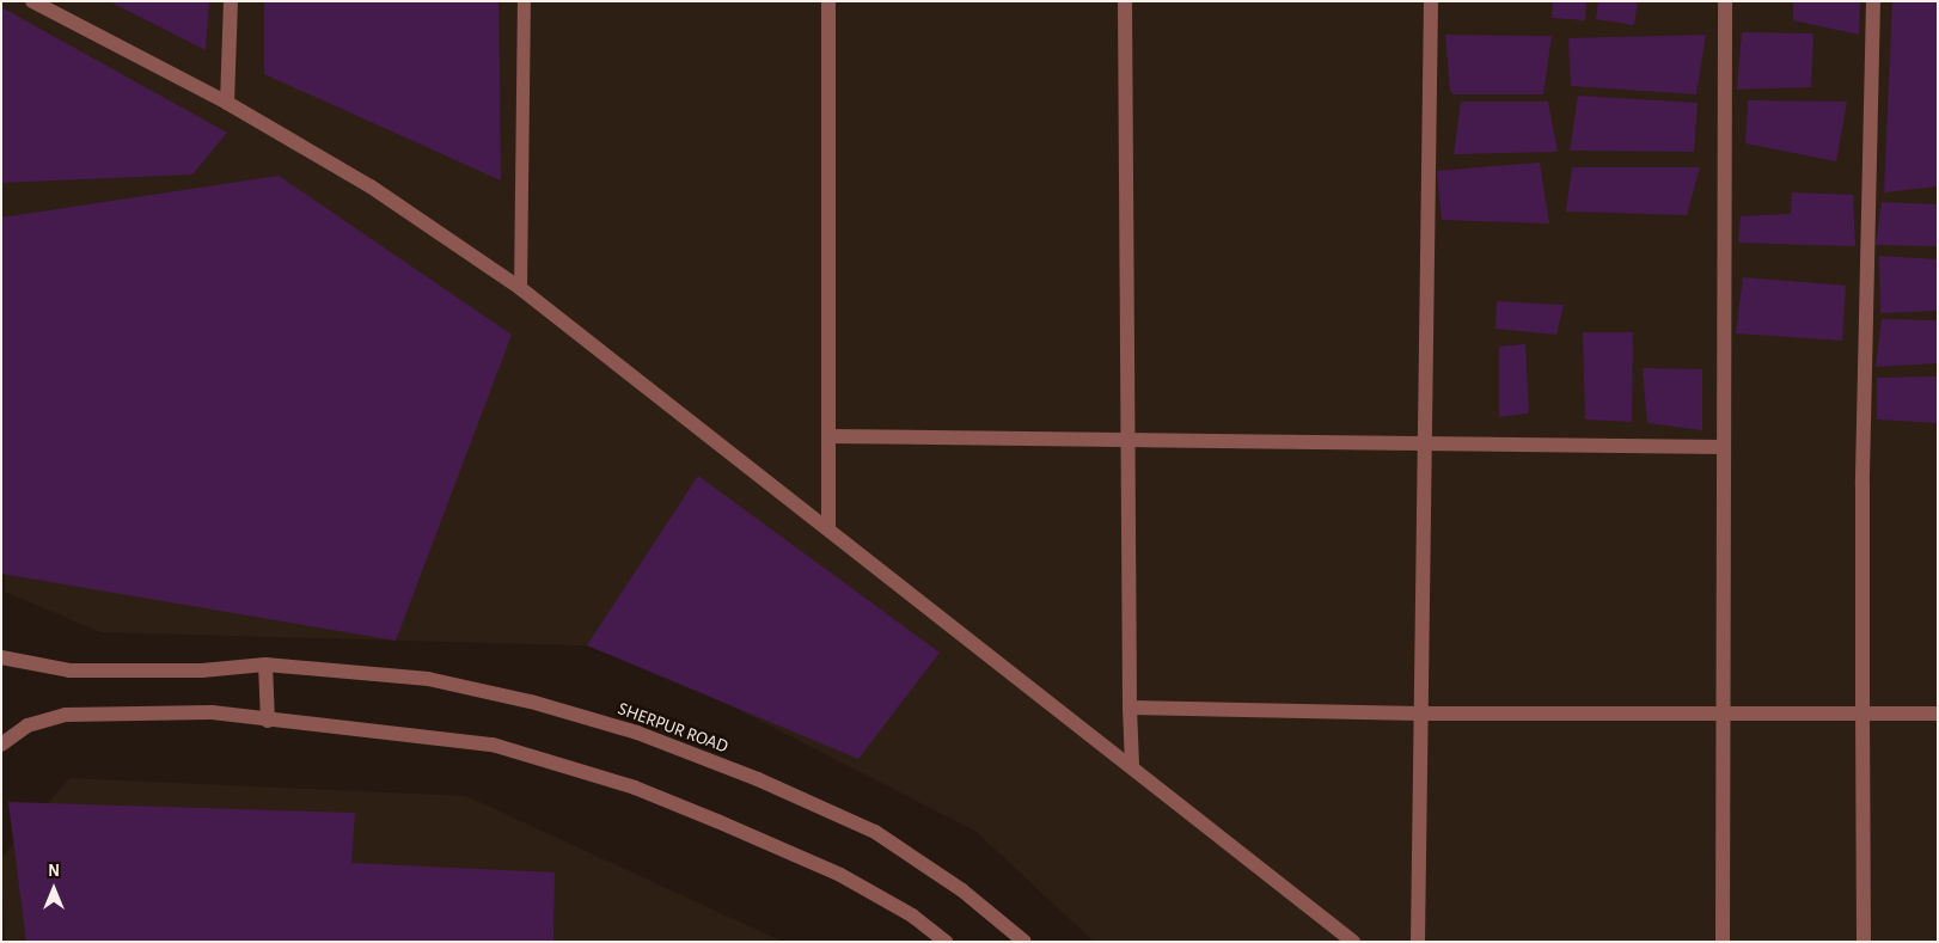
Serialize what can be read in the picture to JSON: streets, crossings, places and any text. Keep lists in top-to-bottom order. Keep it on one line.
{"streets":{"street":["SHERPUR ROAD"]},"north":"top"}
